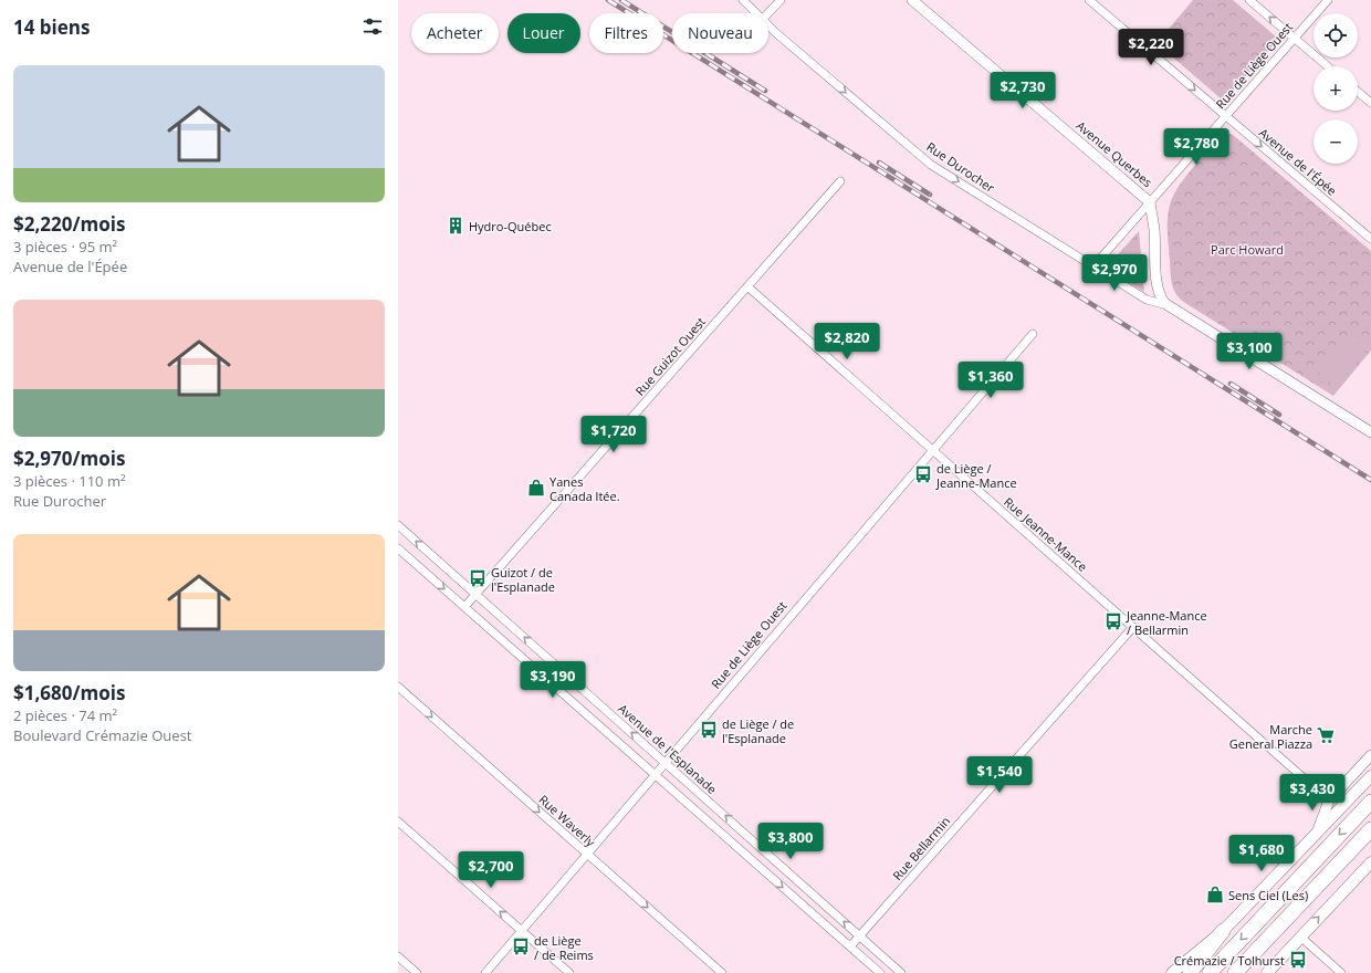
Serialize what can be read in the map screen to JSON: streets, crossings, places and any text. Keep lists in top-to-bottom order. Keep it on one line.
{"streets":{"street":["Rue de Liège Ouest","Avenue Querbes","Avenue de l'Épée","Rue Durocher","Rue Guizot Ouest","Rue Jeanne-Mance","Avenue de l'Esplanade","Rue Waverly","Rue Bellarmin"]},"crossings":[["Rue de Liège Ouest","Avenue Querbes"],["Rue de Liège Ouest","Avenue de l'Épée"],["Rue de Liège Ouest","Rue Durocher"],["Rue de Liège Ouest","Rue Jeanne-Mance"],["Rue de Liège Ouest","Avenue de l'Esplanade"],["Rue de Liège Ouest","Rue Waverly"],["Avenue Querbes","Rue Durocher"],["Rue Guizot Ouest","Rue Jeanne-Mance"],["Rue Guizot Ouest","Avenue de l'Esplanade"],["Rue Jeanne-Mance","Rue Bellarmin"],["Avenue de l'Esplanade","Rue Bellarmin"]],"one_way":["Avenue de l'Épée","Rue Durocher","Rue Waverly"],"parks":["Parc Howard"],"places":{"building":["Hydro-Québec"],"bus stop":["de Liège / Jeanne-Mance","Guizot / de l'Esplanade","Jeanne-Mance / Bellarmin","de Liège / de l'Esplanade","de Liège / de Reims","Crémazie / Tolhurst"],"shop":["Yanes Canada ltée.","Sens Ciel (Les)"],"supermarket":["Marche General Piazza"]},"page":{"heading":"14 biens","map_buttons":["+","−"],"chip":["Acheter","Louer","Filtres","Nouveau"],"price":["$2,220","$2,730","$2,780","$2,970","$2,820","$3,100","$1,360","$1,720","$3,190","$1,540","$3,430","$3,800","$1,680","$2,700"],"list":[{"name":"$2,220/mois","note":"3 pièces · 95 m² · Avenue de l'Épée"},{"name":"$2,970/mois","note":"3 pièces · 110 m² · Rue Durocher"},{"name":"$1,680/mois","note":"2 pièces · 74 m² · Boulevard Crémazie Ouest"}]}}
